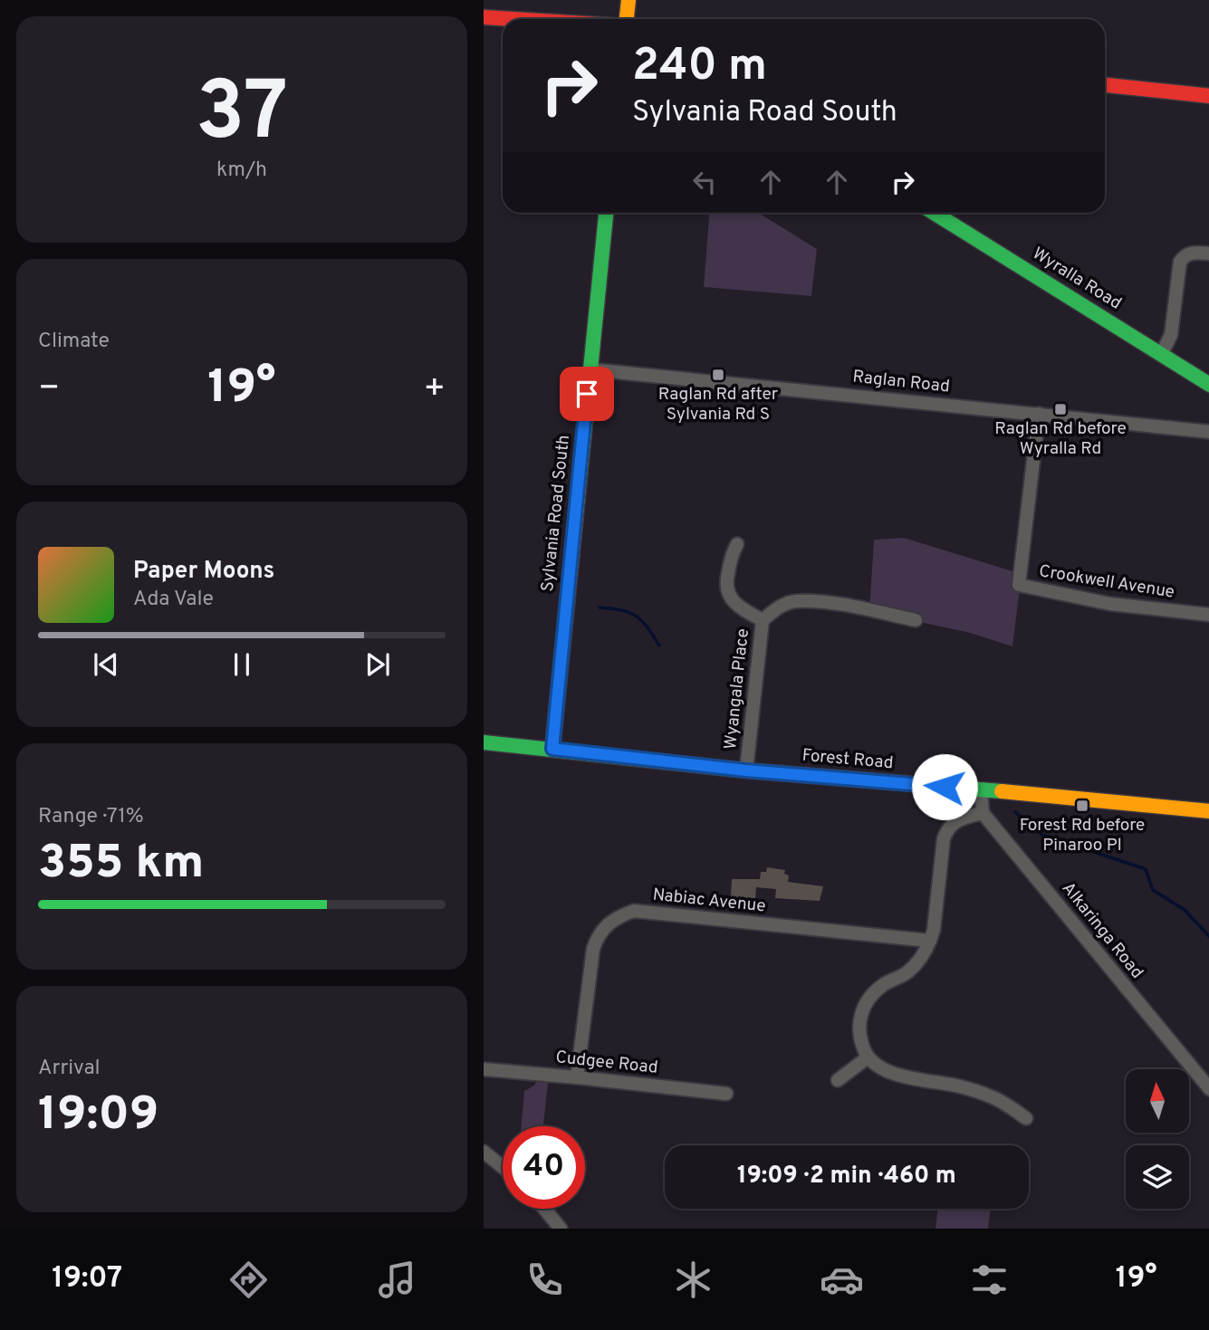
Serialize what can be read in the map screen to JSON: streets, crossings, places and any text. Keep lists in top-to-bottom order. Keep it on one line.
{"streets":{"street":["Wyralla Road","Raglan Road","Sylvania Road South","Crookwell Avenue","Wyangala Place","Forest Road","Nabiac Avenue","Alkaringa Road","Cudgee Road"]},"crossings":[["Raglan Road","Sylvania Road South"],["Raglan Road","Crookwell Avenue"],["Sylvania Road South","Forest Road"],["Wyangala Place","Forest Road"],["Nabiac Avenue","Cudgee Road"]],"places":{"transit":["Raglan Rd after Sylvania Rd S","Raglan Rd before Wyralla Rd","Forest Rd before Pinaroo Pl"]},"north":"top","page":{"tile":[["37","km/h"],"Climate",["Range · 71%","355 km"],["Arrival","19:09"]],"turn":["240 m","Sylvania Road South"],"heat":["−","19°","+"],"song":["Paper Moons","Ada Vale"],"limit":"40","trip":"19:09 · 2 min · 460 m","tabs":["19:07","19°"]}}
